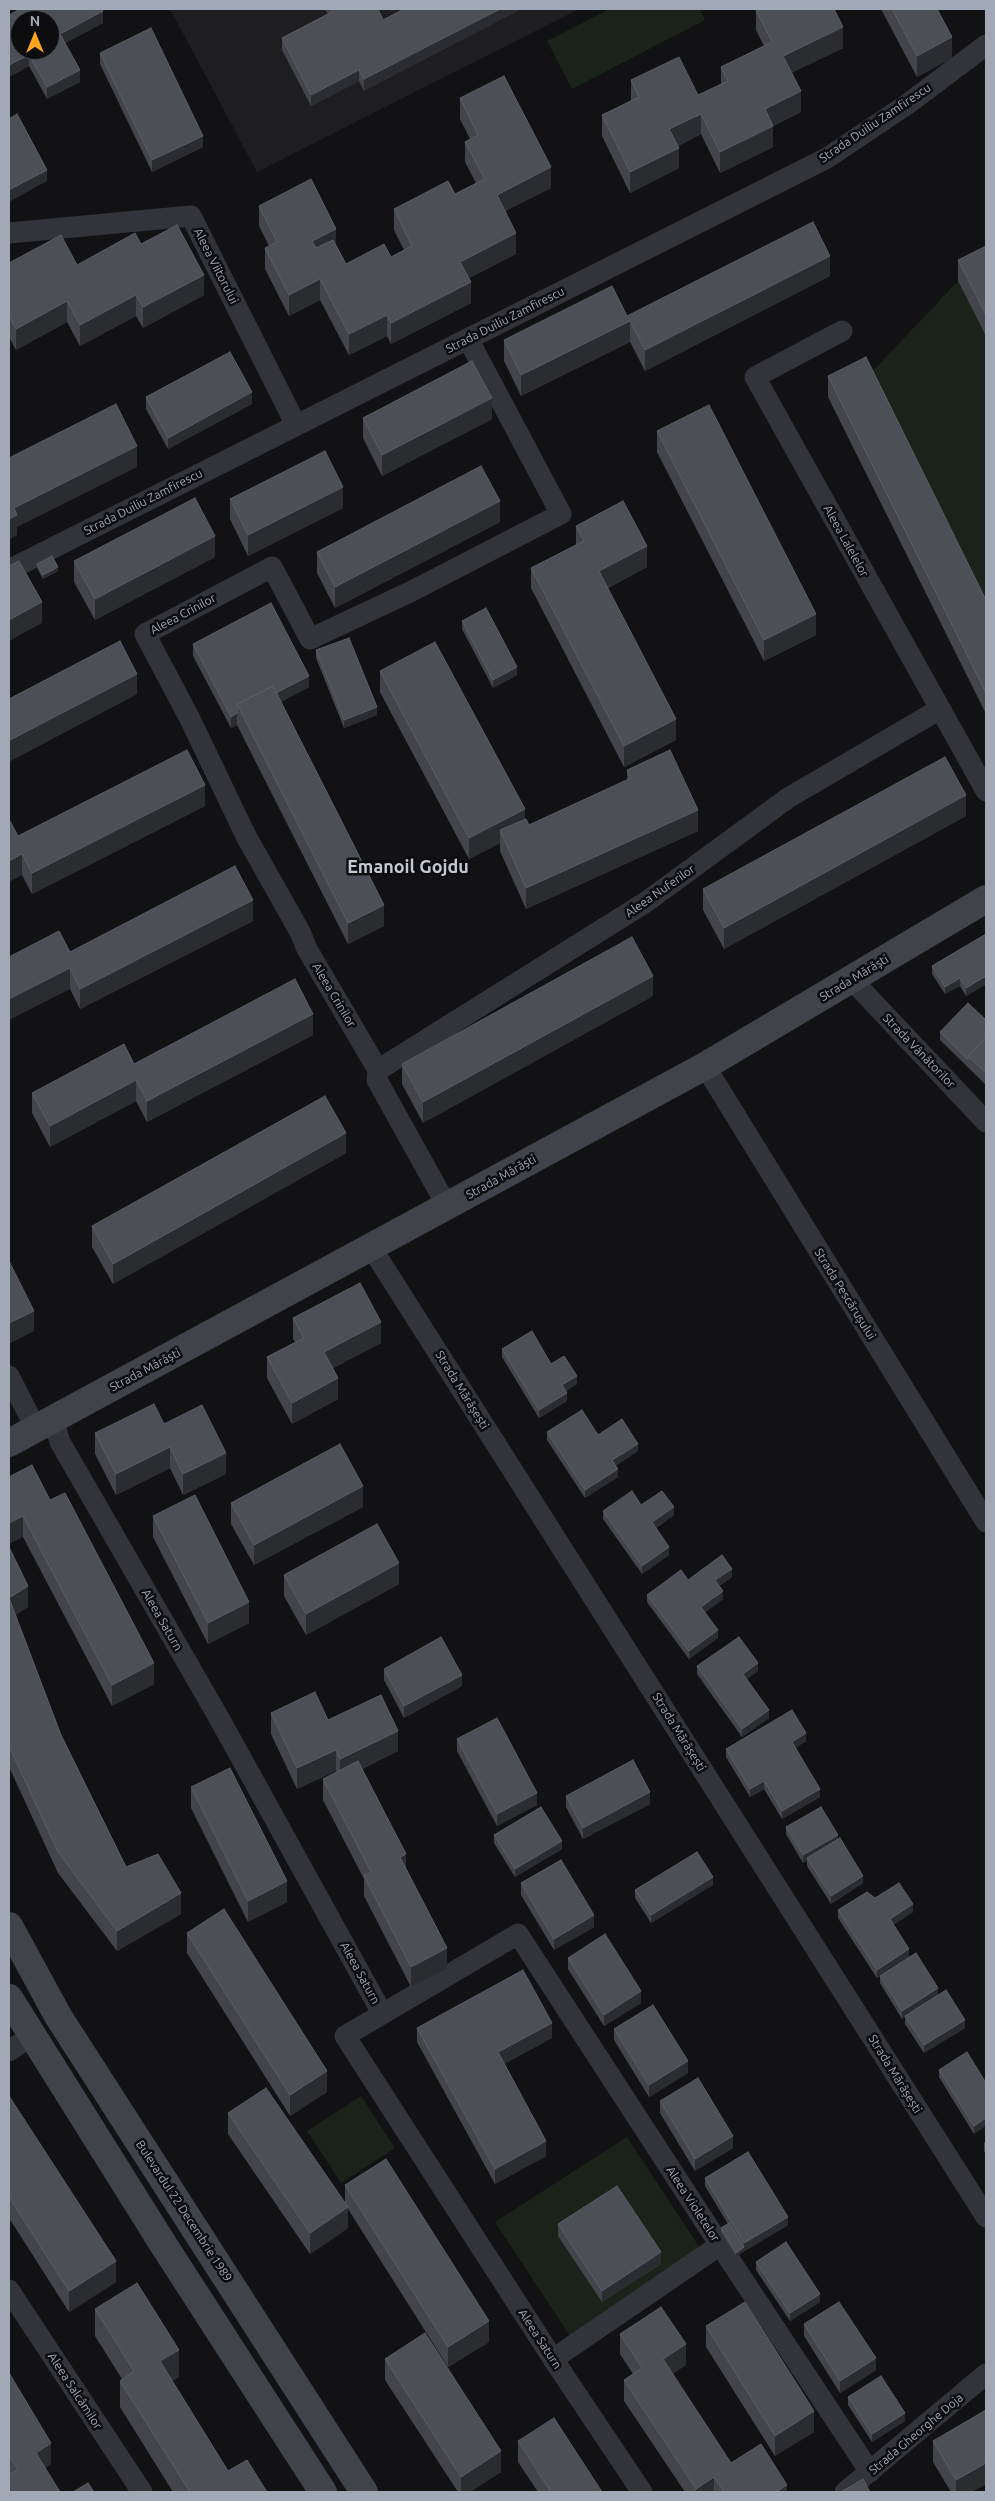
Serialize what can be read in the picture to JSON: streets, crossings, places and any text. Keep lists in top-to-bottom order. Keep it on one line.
{"streets":{"main road":["Strada Mărăști","Bulevardul 22 Decembrie 1989"],"street":["Strada Duiliu Zamfirescu","Aleea Viitorului","Aleea Lalelelor","Aleea Crinilor","Aleea Nuferilor","Strada Vânătorilor","Strada Pescărușului","Strada Mărășești","Aleea Saturn","Aleea Violetelor","Aleea Salcâmilor","Strada Gheorghe Doja"]},"crossings":[["Strada Duiliu Zamfirescu","Aleea Viitorului"],["Strada Duiliu Zamfirescu","Aleea Crinilor"],["Aleea Lalelelor","Aleea Nuferilor"],["Aleea Crinilor","Aleea Nuferilor"],["Aleea Crinilor","Strada Mărăști"],["Strada Mărăști","Strada Vânătorilor"],["Strada Mărăști","Strada Pescărușului"],["Strada Mărăști","Strada Mărășești"],["Strada Mărăști","Aleea Saturn"],["Aleea Saturn","Aleea Violetelor"],["Aleea Violetelor","Strada Gheorghe Doja"]],"districts":["Emanoil Gojdu"],"north":"top"}
